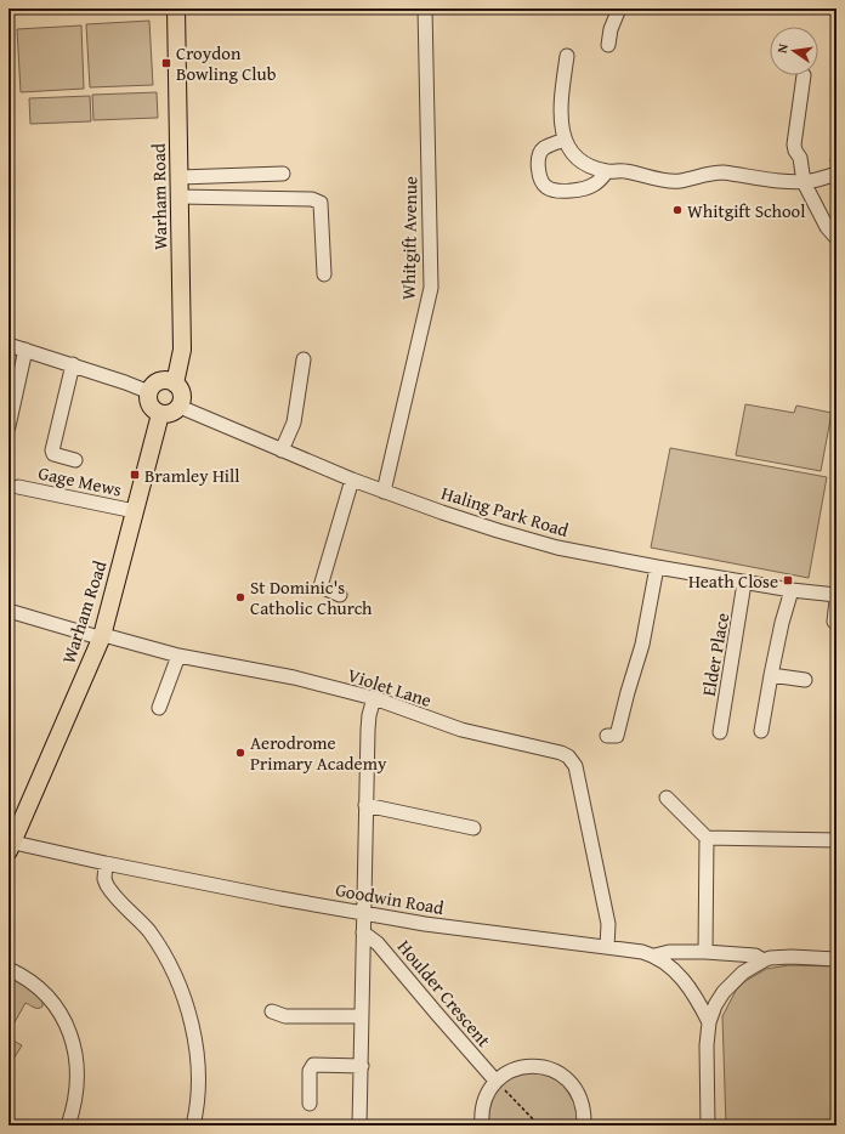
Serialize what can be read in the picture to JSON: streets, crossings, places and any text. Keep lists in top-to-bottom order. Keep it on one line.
{"streets":{"main road":["Warham Road"],"street":["Whitgift Avenue","Gage Mews","Haling Park Road","Elder Place","Violet Lane","Goodwin Road","Houlder Crescent"]},"crossings":[["Warham Road","Gage Mews"],["Warham Road","Haling Park Road"],["Warham Road","Violet Lane"],["Warham Road","Goodwin Road"],["Whitgift Avenue","Haling Park Road"],["Haling Park Road","Elder Place"],["Violet Lane","Goodwin Road"]],"places":{"transit":["Croydon Bowling Club","Bramley Hill","Heath Close"],"other":["Whitgift School","St Dominic's Catholic Church","Aerodrome Primary Academy"]},"north":"left"}
